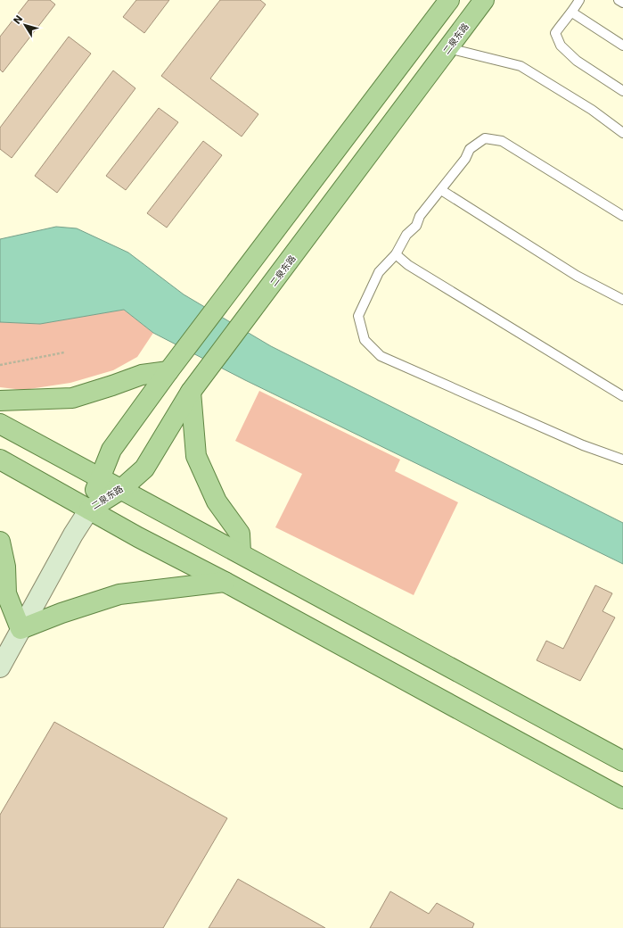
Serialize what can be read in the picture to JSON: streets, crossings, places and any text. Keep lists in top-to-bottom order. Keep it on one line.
{"streets":{"main road":["二泉东路"]},"north":"top left"}
